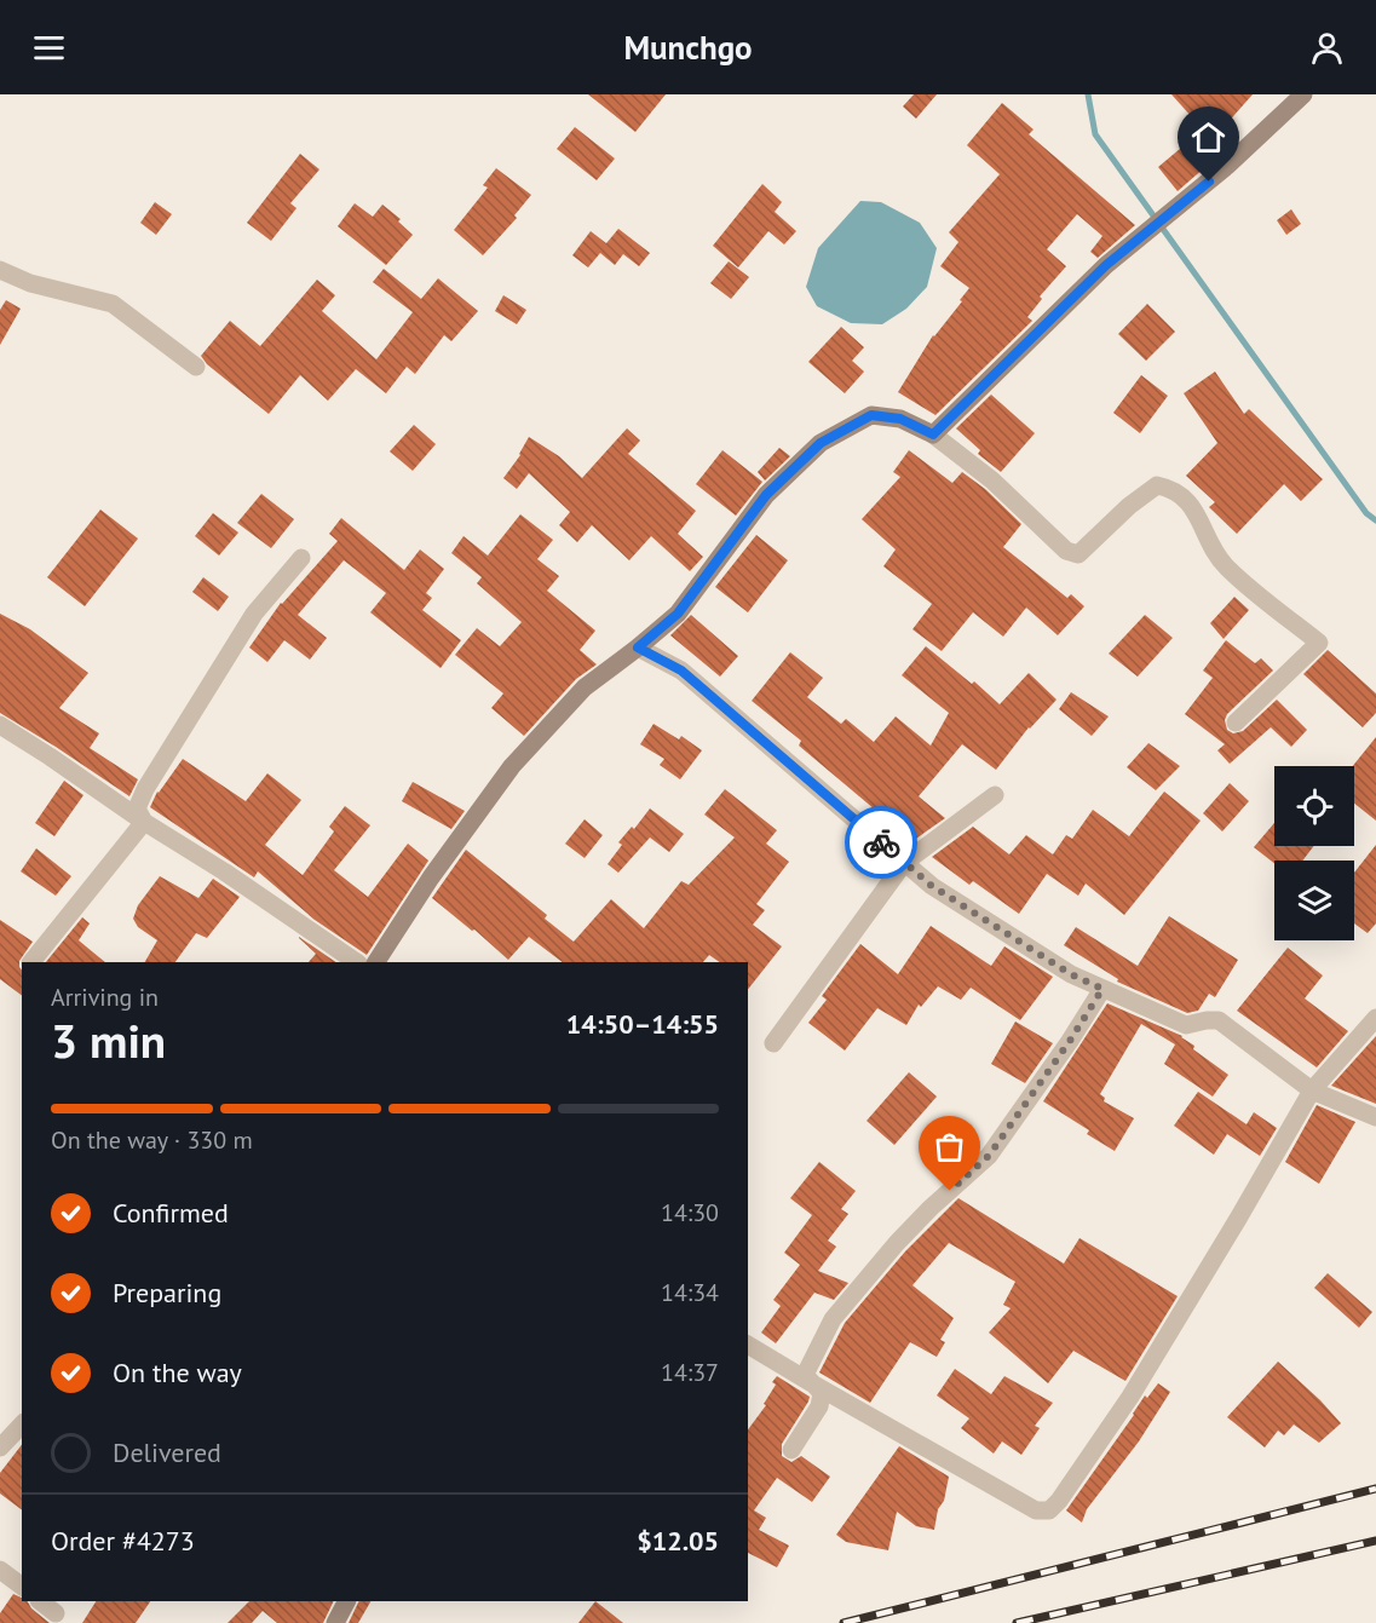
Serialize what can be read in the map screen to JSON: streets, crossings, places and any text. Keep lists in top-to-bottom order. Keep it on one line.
{"page":{"header":"Munchgo","heading":["3 min","Arriving in","14:50–14:55"],"panel":["Order #4273","$12.05"],"bar":"On the way · 330 m","list":[["Confirmed","14:30"],["Preparing","14:34"],["On the way","14:37"],"Delivered"]}}
